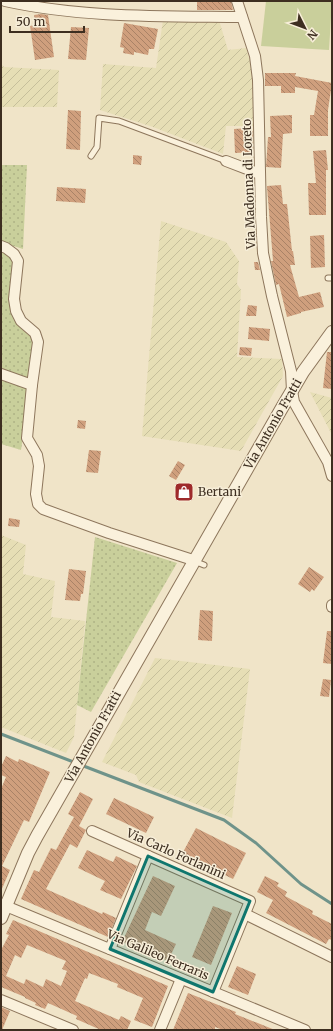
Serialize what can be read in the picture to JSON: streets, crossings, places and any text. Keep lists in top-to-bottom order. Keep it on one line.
{"streets":{"street":["Via Madonna di Loreto","Via Antonio Fratti","Via Carlo Forlanini","Via Galileo Ferraris"]},"crossings":[["Via Madonna di Loreto","Via Antonio Fratti"],["Via Antonio Fratti","Via Galileo Ferraris"]],"places":{"shop":["Bertani"]},"scale_bar":"50 m","north":"bottom right"}
